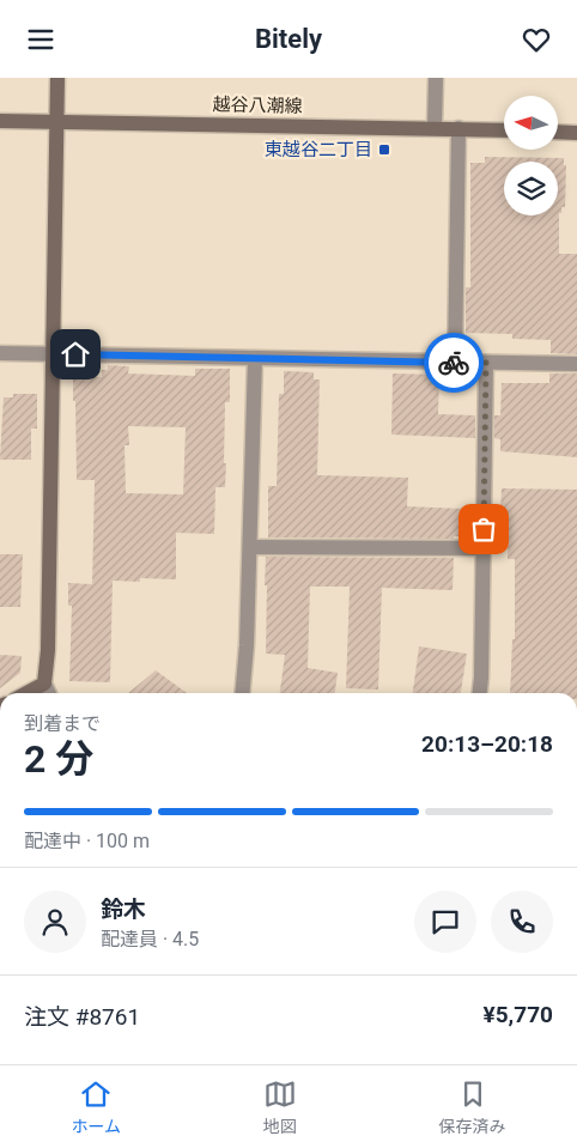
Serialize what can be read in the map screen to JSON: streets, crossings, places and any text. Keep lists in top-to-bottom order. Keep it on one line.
{"streets":{"street":["越谷八潮線"]},"places":{"transit":["東越谷二丁目"]},"north":"left","page":{"header":"Bitely","heading":["2 分","到着まで","20:13–20:18"],"panel":["鈴木","配達員 · 4.5","注文 #8761","¥5,770"],"bar":"配達中 · 100 m","tabs":["ホーム","地図","保存済み"]}}
